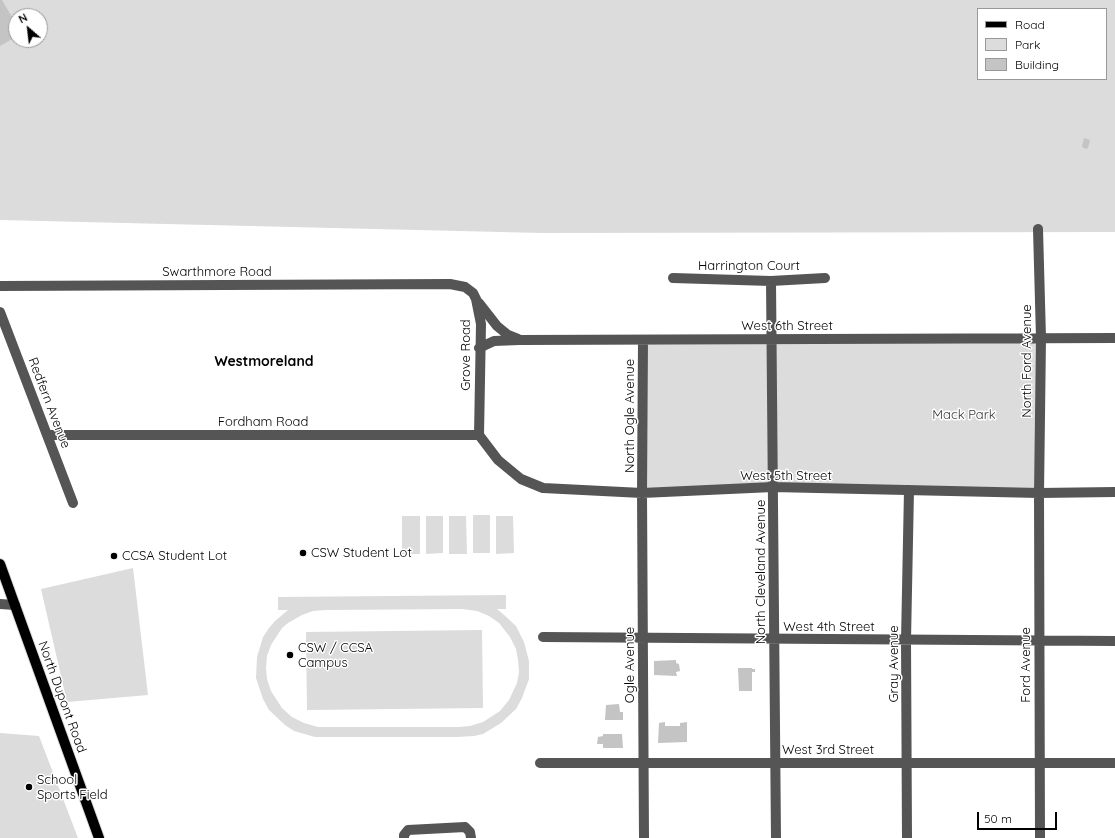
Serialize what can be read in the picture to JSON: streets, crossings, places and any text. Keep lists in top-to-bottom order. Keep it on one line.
{"streets":{"main road":["North Dupont Road"],"street":["Harrington Court","Swarthmore Road","West 6th Street","Grove Road","North Ford Avenue","Redfern Avenue","North Ogle Avenue","Fordham Road","West 5th Street","North Cleveland Avenue","West 4th Street","Gray Avenue","Ogle Avenue","Ford Avenue","West 3rd Street"]},"crossings":[["Harrington Court","North Cleveland Avenue"],["Swarthmore Road","Grove Road"],["West 6th Street","Grove Road"],["West 6th Street","North Ford Avenue"],["West 6th Street","North Ogle Avenue"],["West 6th Street","North Cleveland Avenue"],["Grove Road","Fordham Road"],["Grove Road","West 5th Street"],["North Ford Avenue","West 5th Street"],["North Ford Avenue","Ford Avenue"],["Redfern Avenue","Fordham Road"],["North Ogle Avenue","West 5th Street"],["North Ogle Avenue","Ogle Avenue"],["Fordham Road","West 5th Street"],["West 5th Street","North Cleveland Avenue"],["West 5th Street","Gray Avenue"],["West 5th Street","Ogle Avenue"],["West 5th Street","Ford Avenue"],["North Cleveland Avenue","West 4th Street"],["North Cleveland Avenue","West 3rd Street"],["West 4th Street","Gray Avenue"],["West 4th Street","Ogle Avenue"],["West 4th Street","Ford Avenue"],["Gray Avenue","West 3rd Street"],["Ogle Avenue","West 3rd Street"],["Ford Avenue","West 3rd Street"]],"districts":["Westmoreland"],"parks":["Mack Park"],"places":["CSW Student Lot","CCSA Student Lot","CSW / CCSA Campus","School Sports Field"],"legend":["Road","Park","Building"],"scale_bar":"50 m","north":"top left"}
